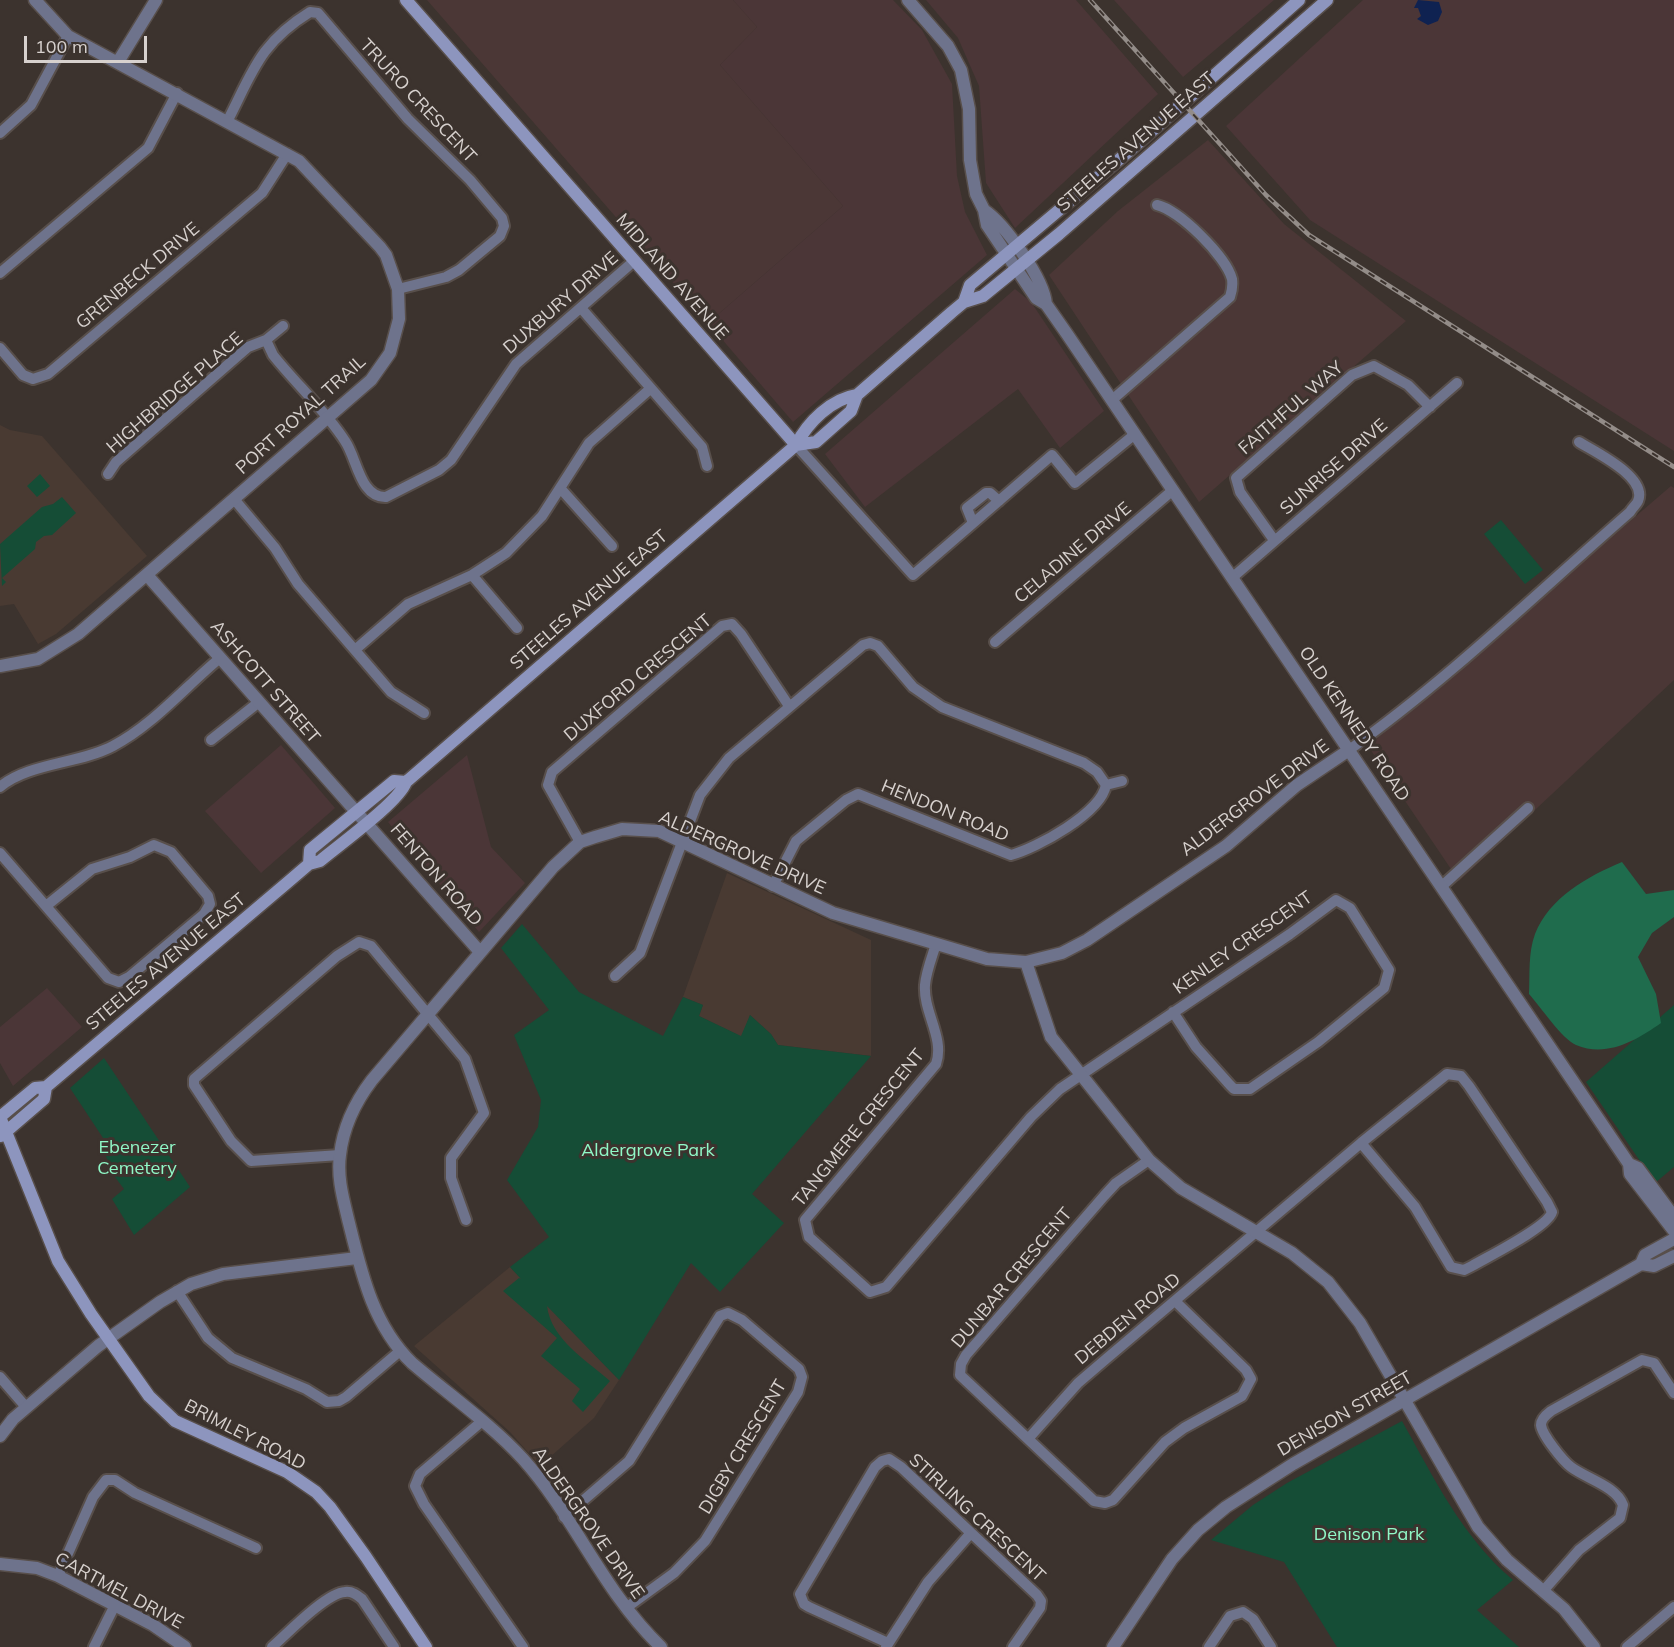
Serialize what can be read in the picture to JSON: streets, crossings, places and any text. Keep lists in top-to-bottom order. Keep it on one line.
{"streets":{"main road":["STEELES AVENUE EAST","MIDLAND AVENUE","BRIMLEY ROAD"],"street":["TRURO CRESCENT","GRENBECK DRIVE","DUXBURY DRIVE","HIGHBRIDGE PLACE","FAITHFUL WAY","PORT ROYAL TRAIL","SUNRISE DRIVE","CELADINE DRIVE","DUXFORD CRESCENT","ASHCOTT STREET","OLD KENNEDY ROAD","ALDERGROVE DRIVE","HENDON ROAD","FENTON ROAD","KENLEY CRESCENT","TANGMERE CRESCENT","DUNBAR CRESCENT","DEBDEN ROAD","DENISON STREET","DIGBY CRESCENT","STIRLING CRESCENT","CARTMEL DRIVE"]},"crossings":[["TRURO CRESCENT","PORT ROYAL TRAIL"],["STEELES AVENUE EAST","MIDLAND AVENUE"],["STEELES AVENUE EAST","ASHCOTT STREET"],["STEELES AVENUE EAST","OLD KENNEDY ROAD"],["STEELES AVENUE EAST","FENTON ROAD"],["STEELES AVENUE EAST","BRIMLEY ROAD"],["GRENBECK DRIVE","PORT ROYAL TRAIL"],["MIDLAND AVENUE","DUXBURY DRIVE"],["MIDLAND AVENUE","OLD KENNEDY ROAD"],["DUXBURY DRIVE","HIGHBRIDGE PLACE"],["DUXBURY DRIVE","PORT ROYAL TRAIL"],["HIGHBRIDGE PLACE","PORT ROYAL TRAIL"],["FAITHFUL WAY","SUNRISE DRIVE"],["PORT ROYAL TRAIL","ASHCOTT STREET"],["SUNRISE DRIVE","OLD KENNEDY ROAD"],["CELADINE DRIVE","OLD KENNEDY ROAD"],["DUXFORD CRESCENT","ALDERGROVE DRIVE"],["ASHCOTT STREET","FENTON ROAD"],["OLD KENNEDY ROAD","ALDERGROVE DRIVE"],["ALDERGROVE DRIVE","HENDON ROAD"],["ALDERGROVE DRIVE","FENTON ROAD"],["ALDERGROVE DRIVE","TANGMERE CRESCENT"],["ALDERGROVE DRIVE","DIGBY CRESCENT"],["KENLEY CRESCENT","TANGMERE CRESCENT"],["DUNBAR CRESCENT","DEBDEN ROAD"]],"parks":["Ebenezer Cemetery","Aldergrove Park","Denison Park"],"scale_bar":"100 m"}
